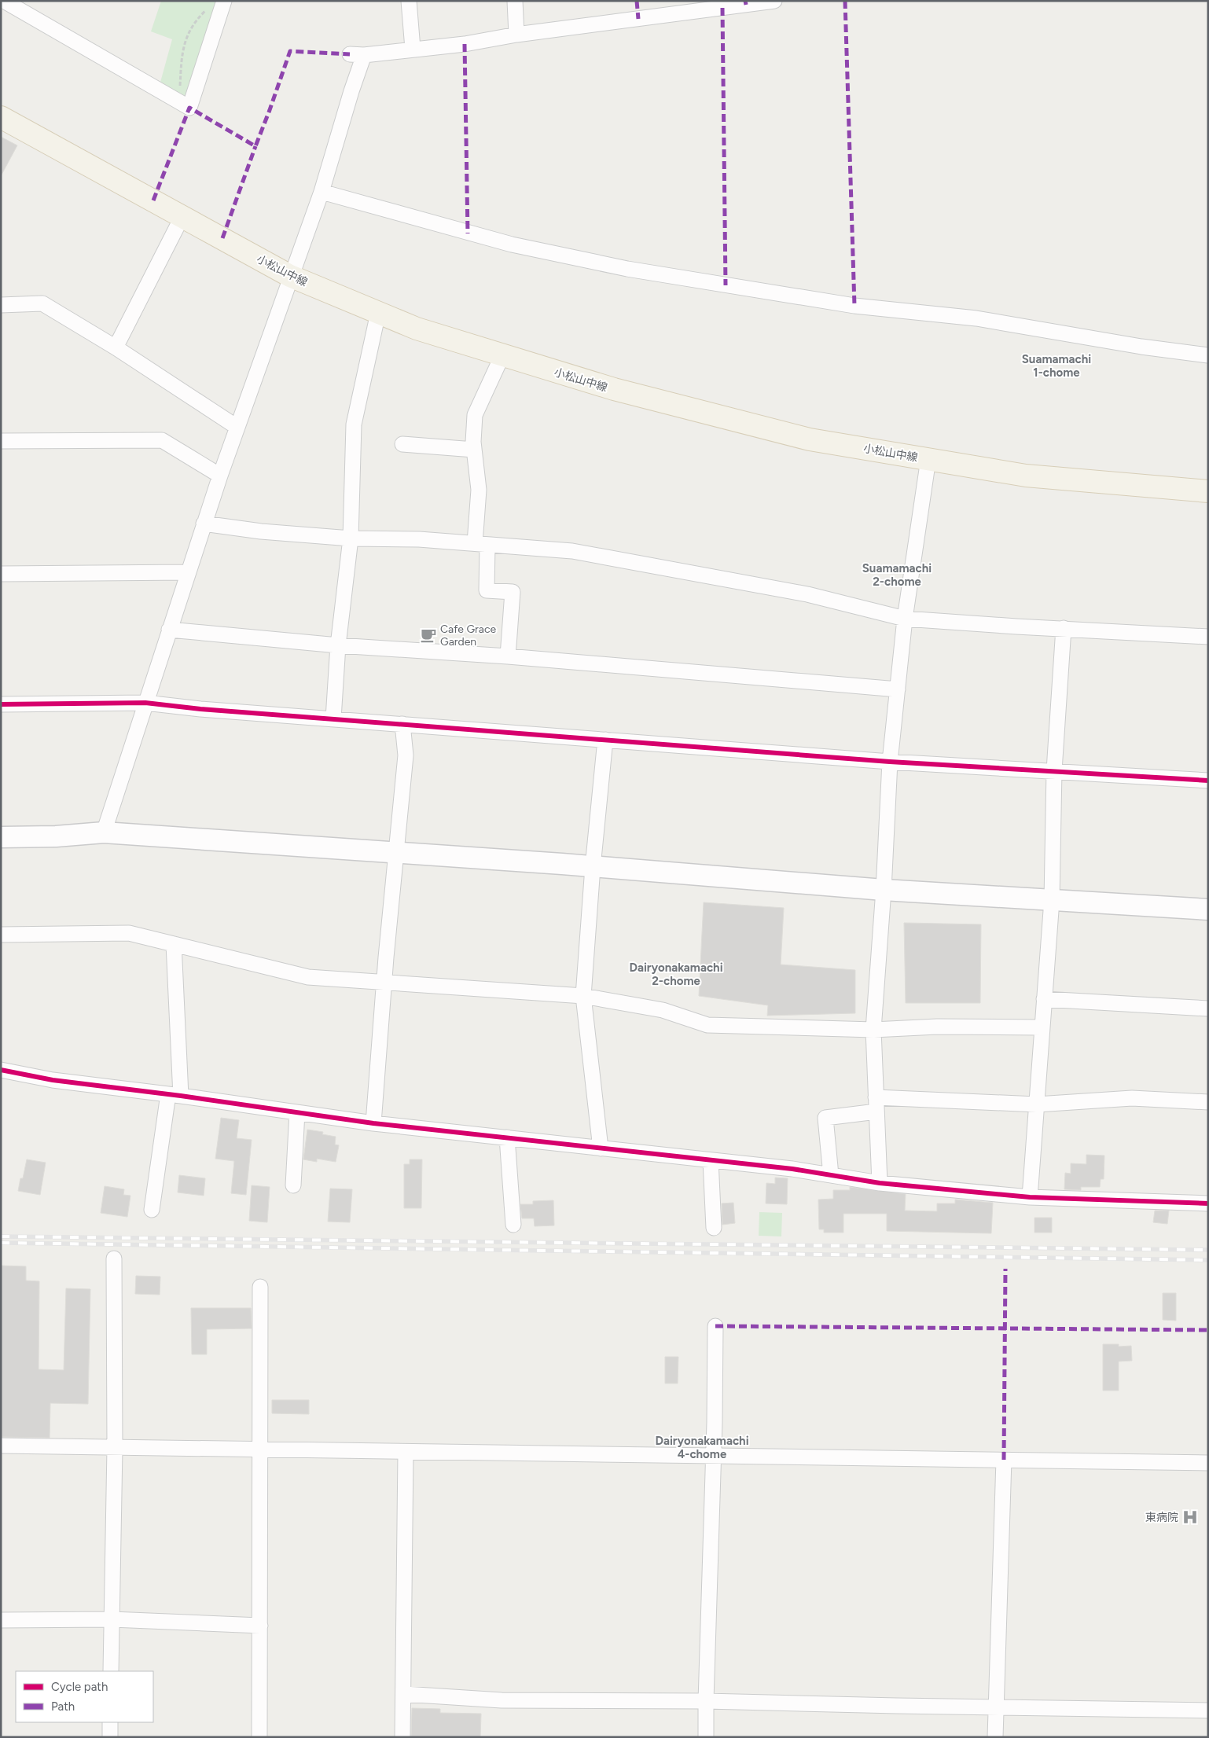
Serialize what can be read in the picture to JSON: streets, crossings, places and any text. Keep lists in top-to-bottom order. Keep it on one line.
{"streets":{"main road":["小松山中線"]},"districts":["Suamamachi 1-chome","Suamamachi 2-chome","Dairyonakamachi 2-chome","Dairyonakamachi 4-chome"],"places":{"cafe":["Cafe Grace Garden"],"hospital":["東病院"]},"legend":["Cycle path","Path"]}
